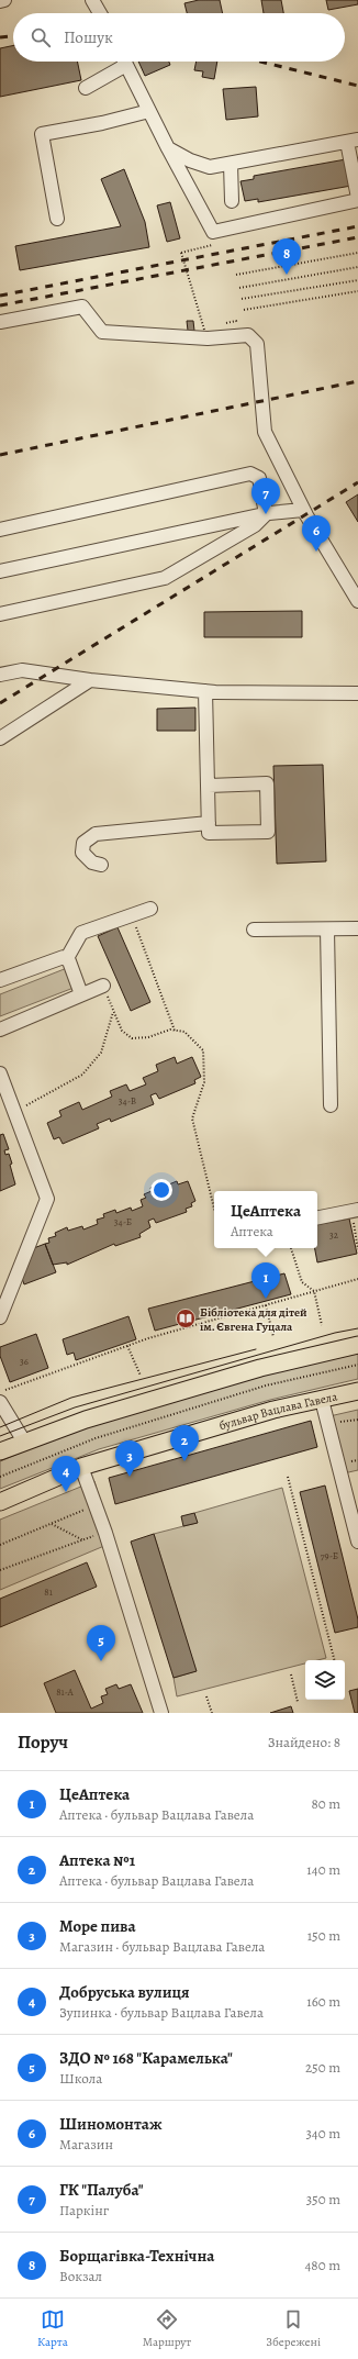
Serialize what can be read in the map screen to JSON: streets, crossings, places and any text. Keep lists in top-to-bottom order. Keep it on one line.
{"streets":{"main road":["бульвар Вацлава Гавела"]},"places":{"library":["Бібліотека для дітей ім. Євгена Гуцала"]},"house_numbers":["34-В","34-Б","32","36","79-Б","81","81-А"],"page":{"search":"Пошук","pins":["8","7","6","1","2","3","4","5"],"popup":["ЦеАптека","Аптека"],"heading":["Поруч","Знайдено: 8"],"list":[{"mark":"1","name":"ЦеАптека","note":"Аптека · бульвар Вацлава Гавела","value":"80 m"},{"mark":"2","name":"Аптека №1","note":"Аптека · бульвар Вацлава Гавела","value":"140 m"},{"mark":"3","name":"Море пива","note":"Магазин · бульвар Вацлава Гавела","value":"150 m"},{"mark":"4","name":"Добруська вулиця","note":"Зупинка · бульвар Вацлава Гавела","value":"160 m"},{"mark":"5","name":"ЗДО № 168 \"Карамелька\"","note":"Школа","value":"250 m"},{"mark":"6","name":"Шиномонтаж","note":"Магазин","value":"340 m"},{"mark":"7","name":"ГК \"Палуба\"","note":"Паркінг","value":"350 m"},{"mark":"8","name":"Борщагівка-Технічна","note":"Вокзал","value":"480 m"}],"nav":["Карта","Маршрут","Збережені"]}}
